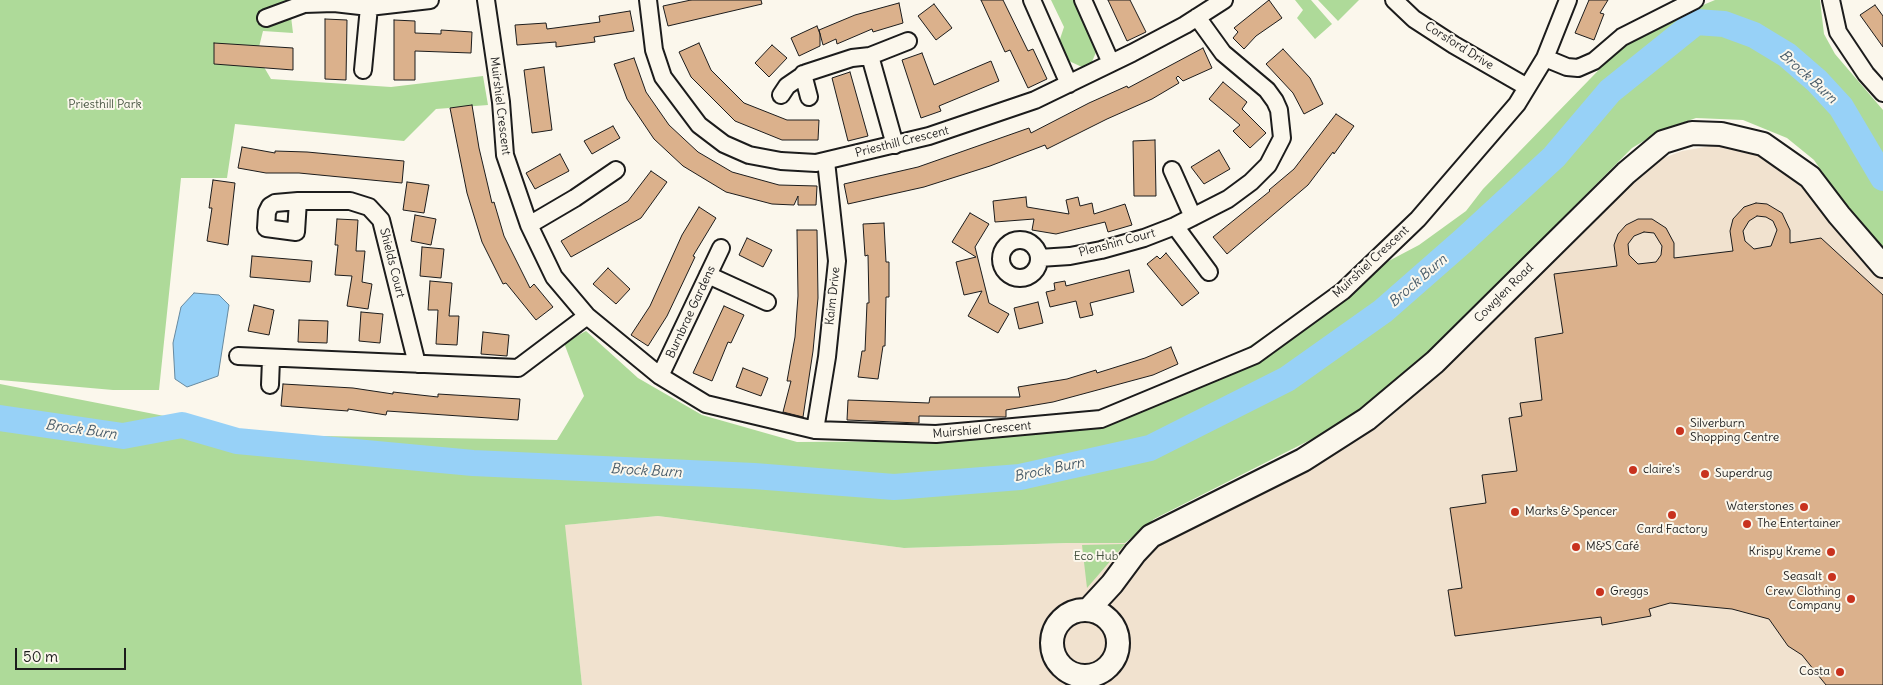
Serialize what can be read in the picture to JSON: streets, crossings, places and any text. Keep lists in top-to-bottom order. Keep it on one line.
{"streets":{"street":["Corsford Drive","Muirshiel Crescent","Priesthill Crescent","Plenshin Court","Shields Court","Cowglen Road","Kaim Drive","Burnbrae Gardens"]},"crossings":[["Corsford Drive","Muirshiel Crescent"],["Muirshiel Crescent","Kaim Drive"],["Muirshiel Crescent","Burnbrae Gardens"],["Priesthill Crescent","Plenshin Court"],["Priesthill Crescent","Kaim Drive"]],"water":["Brock Burn"],"parks":["Priesthill Park","Eco Hub"],"places":["Silverburn Shopping Centre","claire's","Superdrug","Waterstones","Marks & Spencer","Card Factory","The Entertainer","M&S Café","Krispy Kreme","Seasalt","Greggs","Crew Clothing Company","Costa"],"scale_bar":"50 m"}
